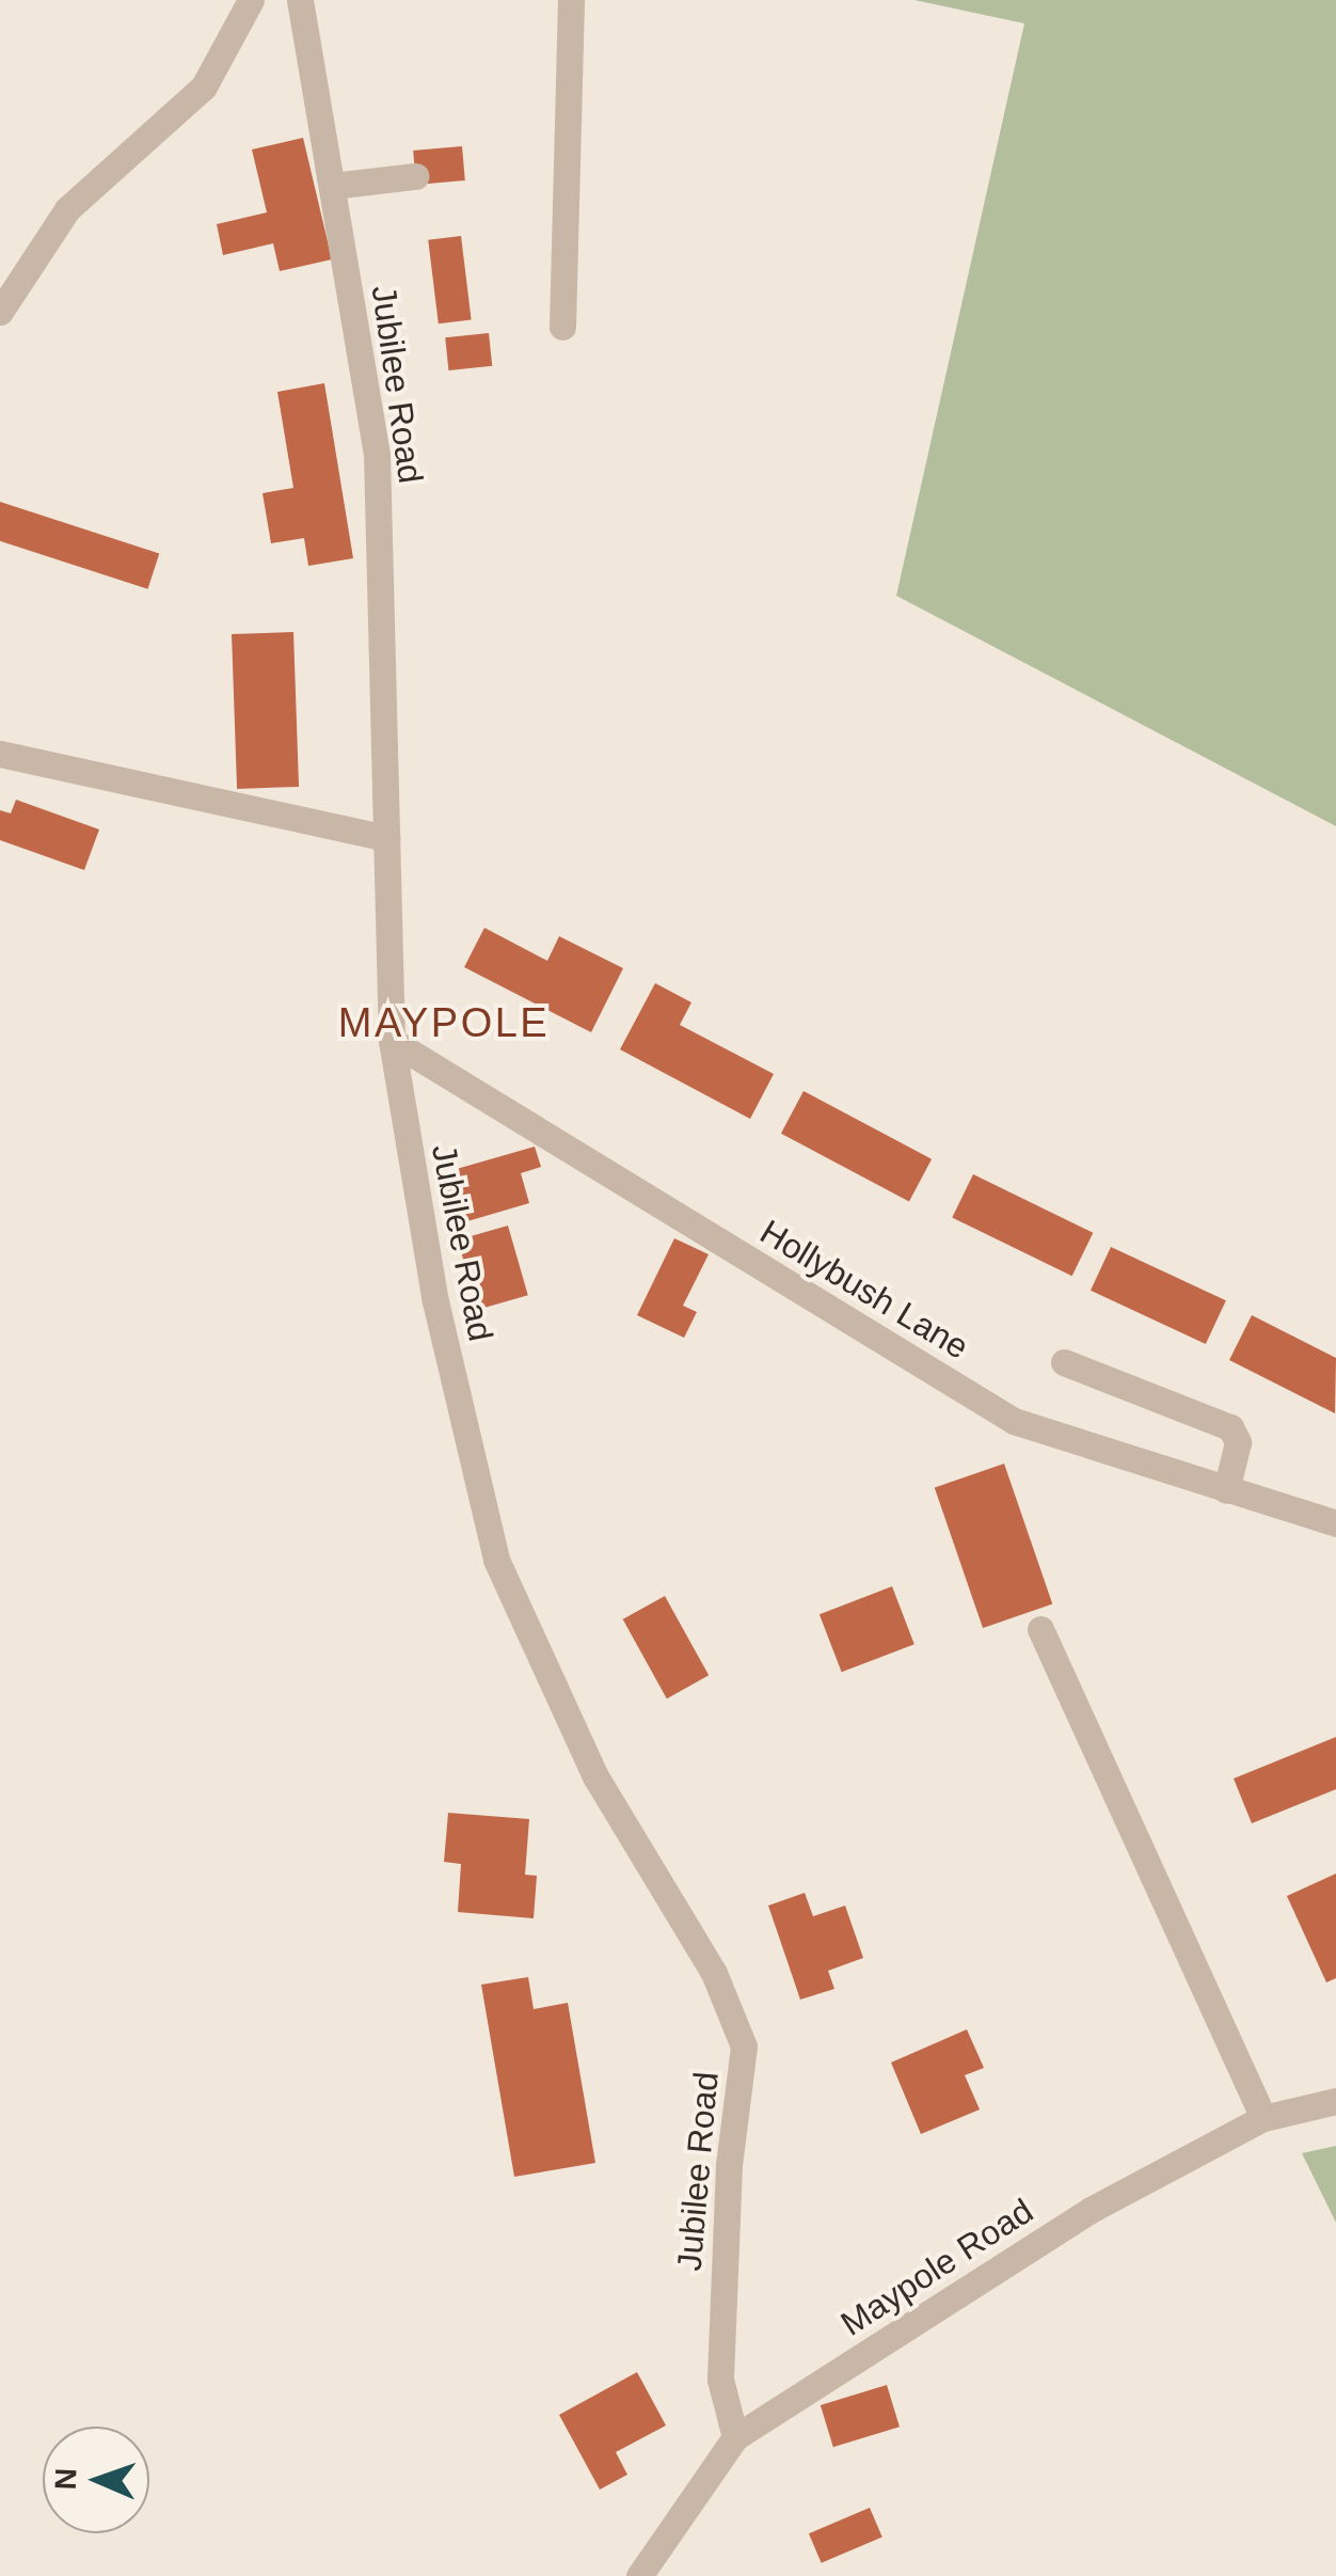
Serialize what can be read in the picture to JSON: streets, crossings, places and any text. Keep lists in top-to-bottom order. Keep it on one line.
{"streets":{"street":["Jubilee Road","Hollybush Lane","Maypole Road"]},"crossings":[["Jubilee Road","Hollybush Lane"],["Jubilee Road","Maypole Road"]],"districts":["MAYPOLE"],"north":"left"}
